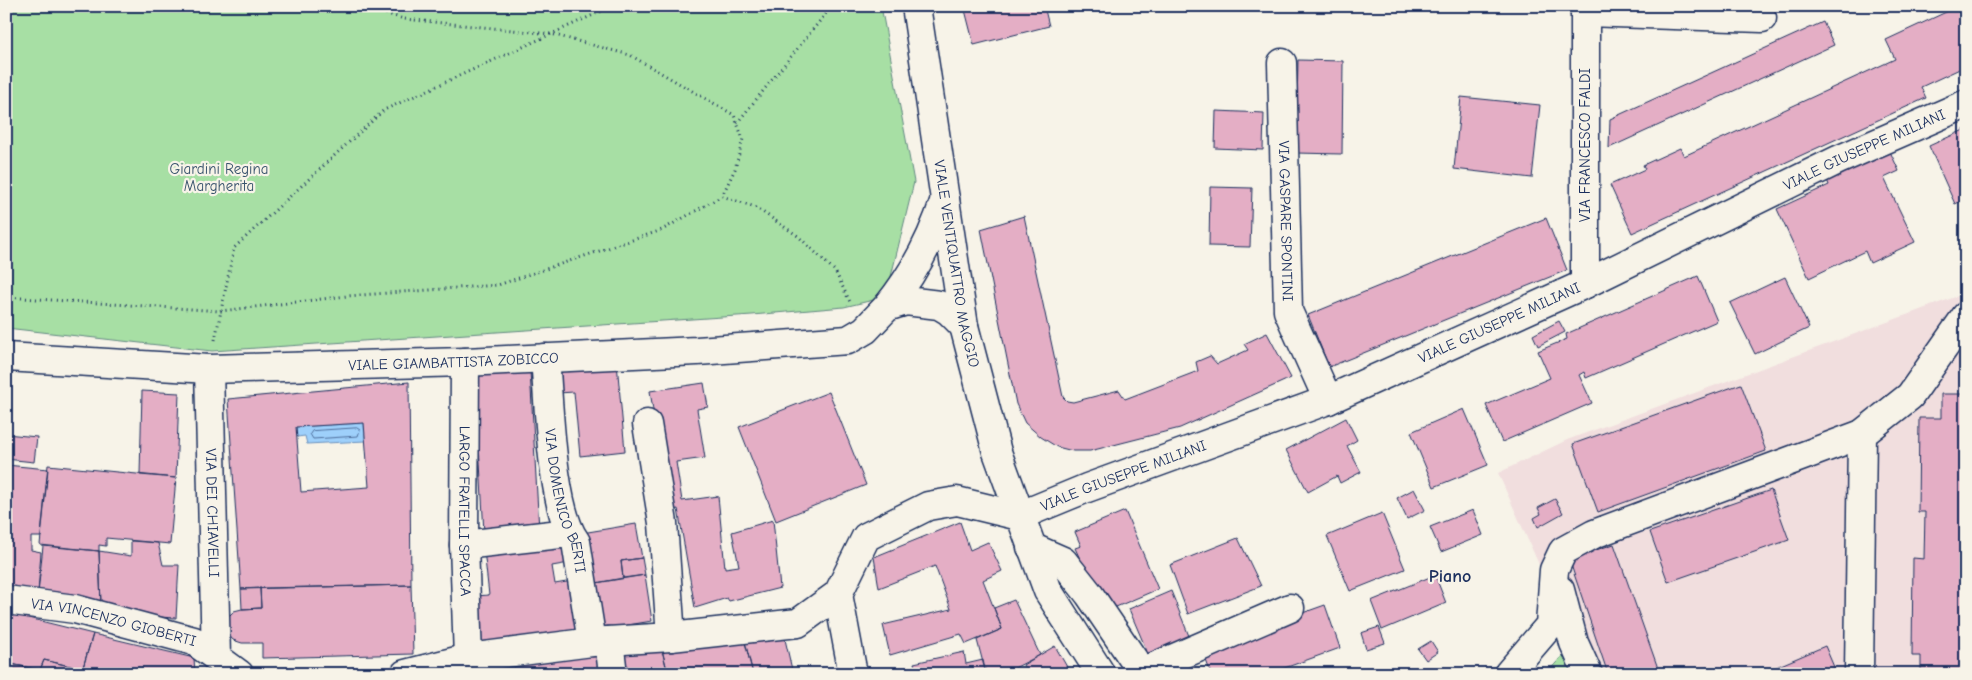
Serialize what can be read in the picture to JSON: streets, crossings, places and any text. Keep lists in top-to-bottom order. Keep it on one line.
{"streets":{"street":["VIA FRANCESCO FALDI","VIALE GIUSEPPE MILIANI","VIA GASPARE SPONTINI","VIALE VENTIQUATTRO MAGGIO","VIALE GIAMBATTISTA ZOBICCO","VIA DOMENICO BERTI","LARGO FRATELLI SPACCA","VIA DEI CHIAVELLI","VIA VINCENZO GIOBERTI"]},"crossings":[["VIA FRANCESCO FALDI","VIALE GIUSEPPE MILIANI"],["VIALE GIUSEPPE MILIANI","VIA GASPARE SPONTINI"],["VIALE GIUSEPPE MILIANI","VIALE VENTIQUATTRO MAGGIO"],["VIALE VENTIQUATTRO MAGGIO","VIALE GIAMBATTISTA ZOBICCO"],["VIALE GIAMBATTISTA ZOBICCO","VIA DOMENICO BERTI"],["VIALE GIAMBATTISTA ZOBICCO","LARGO FRATELLI SPACCA"],["VIALE GIAMBATTISTA ZOBICCO","VIA DEI CHIAVELLI"],["VIA DEI CHIAVELLI","VIA VINCENZO GIOBERTI"]],"districts":["Piano"],"parks":["Giardini Regina Margherita"]}
